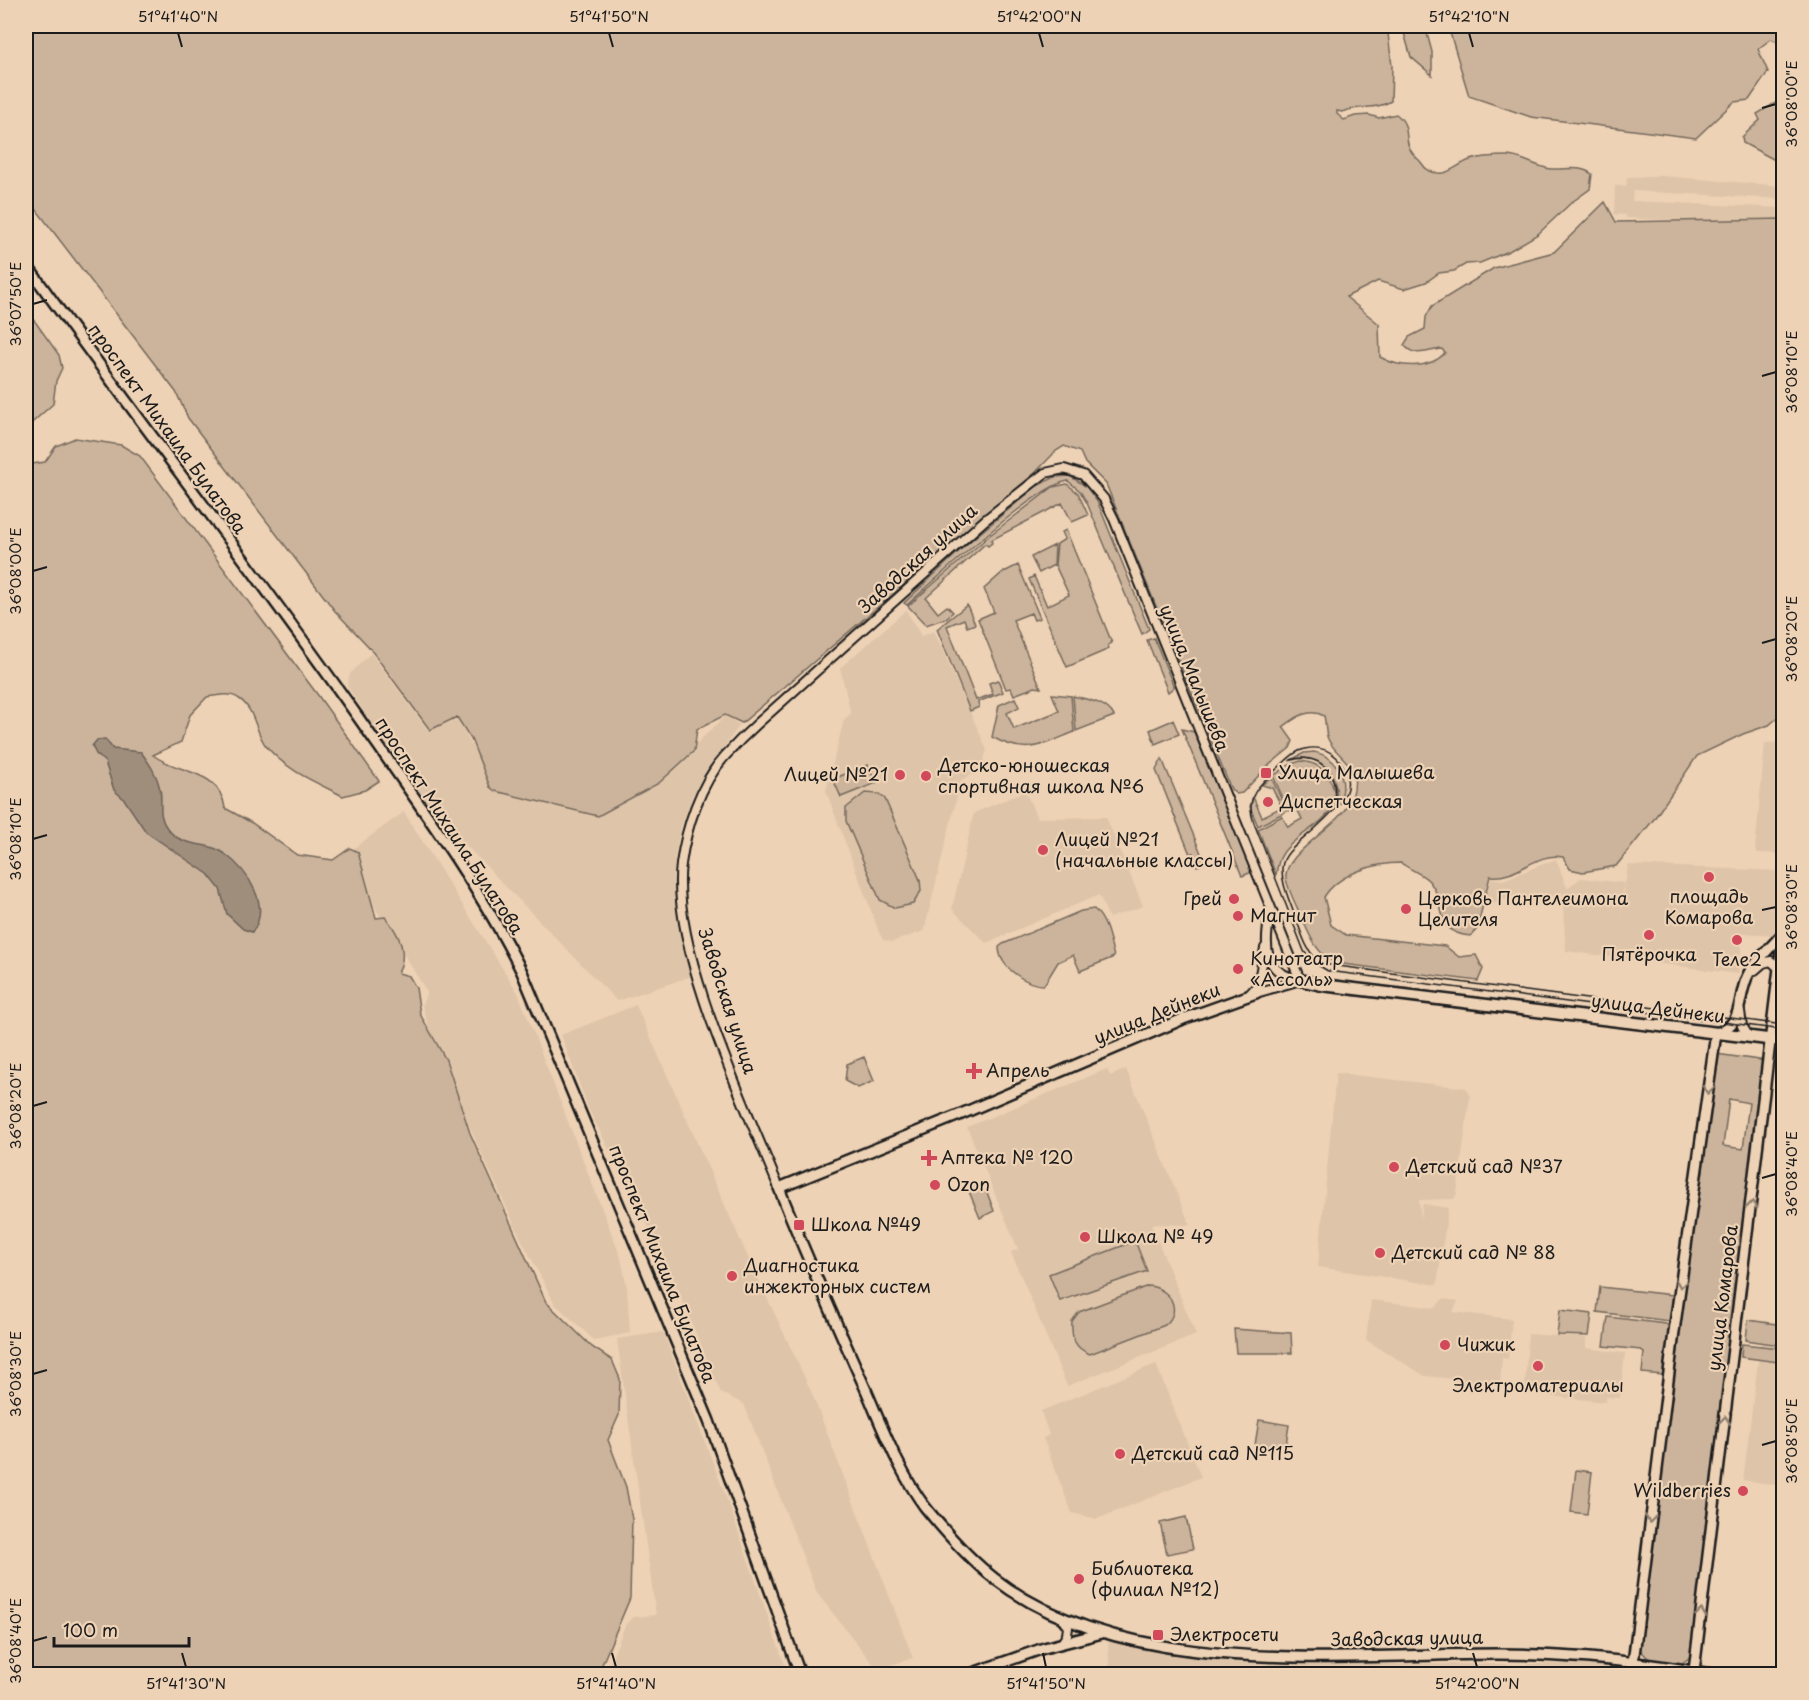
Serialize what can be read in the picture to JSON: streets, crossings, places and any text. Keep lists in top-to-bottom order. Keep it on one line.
{"streets":{"main road":["улица Дейнеки"],"street":["проспект Михаила Булатова","Заводская улица","улица Малышева","улица Комарова"]},"crossings":[["Заводская улица","улица Малышева"],["Заводская улица","улица Дейнеки"],["Заводская улица","улица Комарова"],["улица Малышева","улица Дейнеки"],["улица Дейнеки","улица Комарова"]],"places":{"transit":["Улица Малышева","Школа №49","Электросети"],"other":["Лицей №21","Детско-юношеская спортивная школа №6","Диспетческая","Лицей №21 (начальные классы)","площадь Комарова","Грей","Церковь Пантелеимона Целителя","Магнит","Пятёрочка","Теле2","Кинотеатр «Ассоль»","Детский сад №37","Ozon","Школа № 49","Детский сад № 88","Диагностика инжекторных систем","Чижик","Электроматериалы","Детский сад №115","Wildberries","Библиотека (филиал №12)"],"health":["Апрель","Аптека № 120"]},"scale_bar":"100 m","coordinates":["51°41'40\"N","51°41'50\"N","51°42'00\"N","51°42'10\"N","36°08'00\"E","36°07'50\"E","36°08'10\"E","36°08'20\"E","36°08'30\"E","36°08'40\"E","36°08'50\"E","51°41'30\"N"]}
